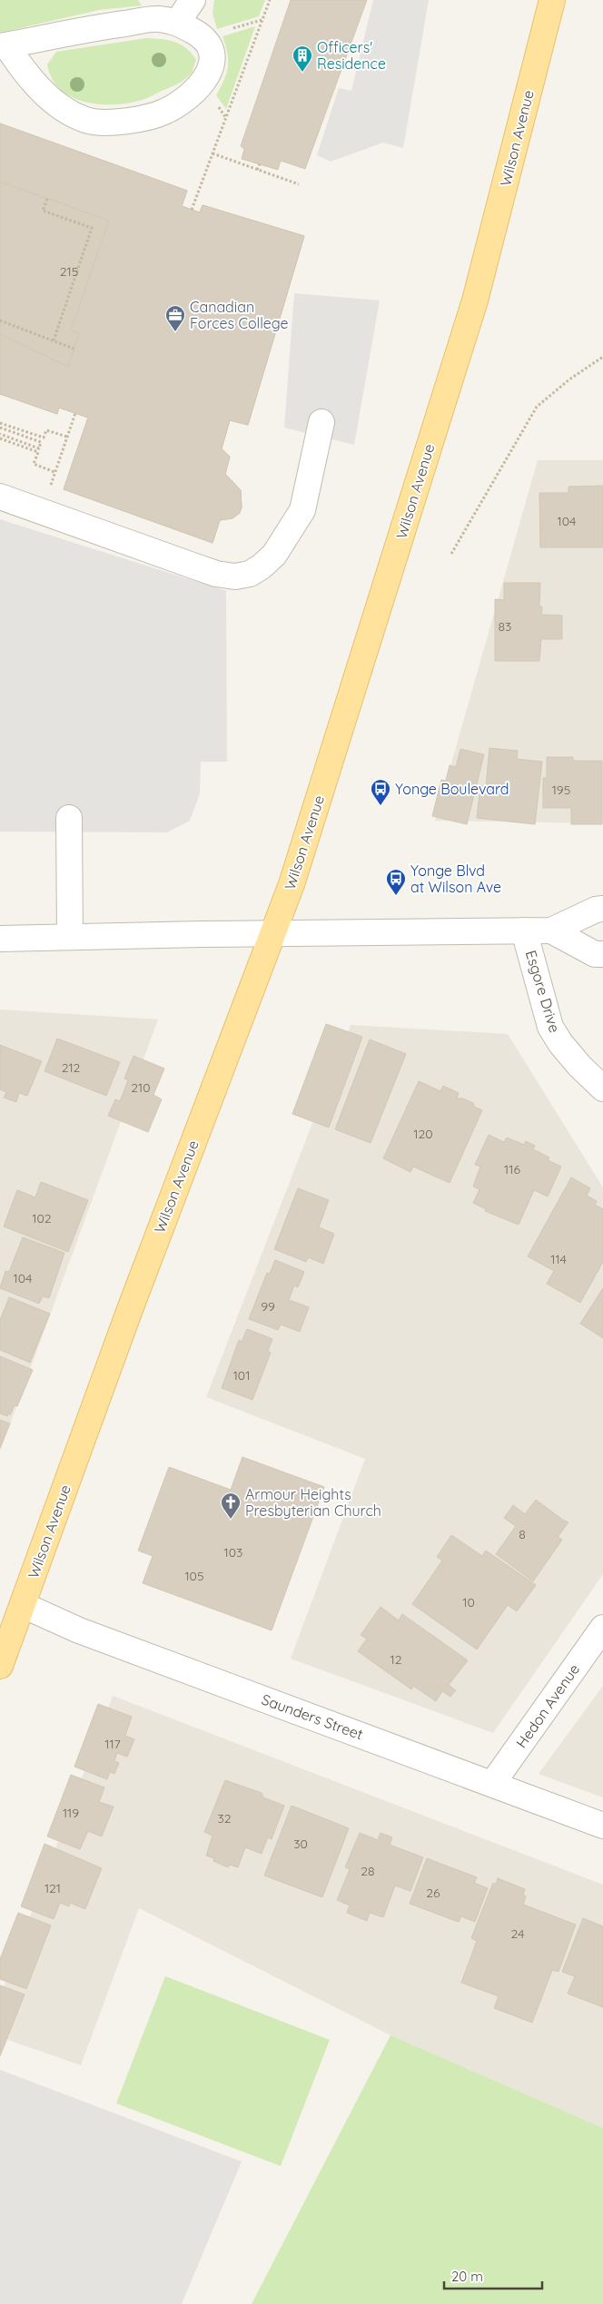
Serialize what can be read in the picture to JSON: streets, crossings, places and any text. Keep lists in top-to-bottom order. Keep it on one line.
{"streets":{"main road":["Wilson Avenue"],"street":["Esgore Drive","Hedon Avenue","Saunders Street"]},"crossings":[["Wilson Avenue","Saunders Street"],["Hedon Avenue","Saunders Street"]],"places":{"building":["Officers' Residence"],"office":["Canadian Forces College"],"bus stop":["Yonge Boulevard","Yonge Blvd at Wilson Ave"],"church":["Armour Heights Presbyterian Church"]},"house_numbers":["215","104","83","195","212","210","120","116","102","114","104","99","101","8","103","105","10","12","117","119","32","30","28","121","26","24"],"scale_bar":"20 m"}
